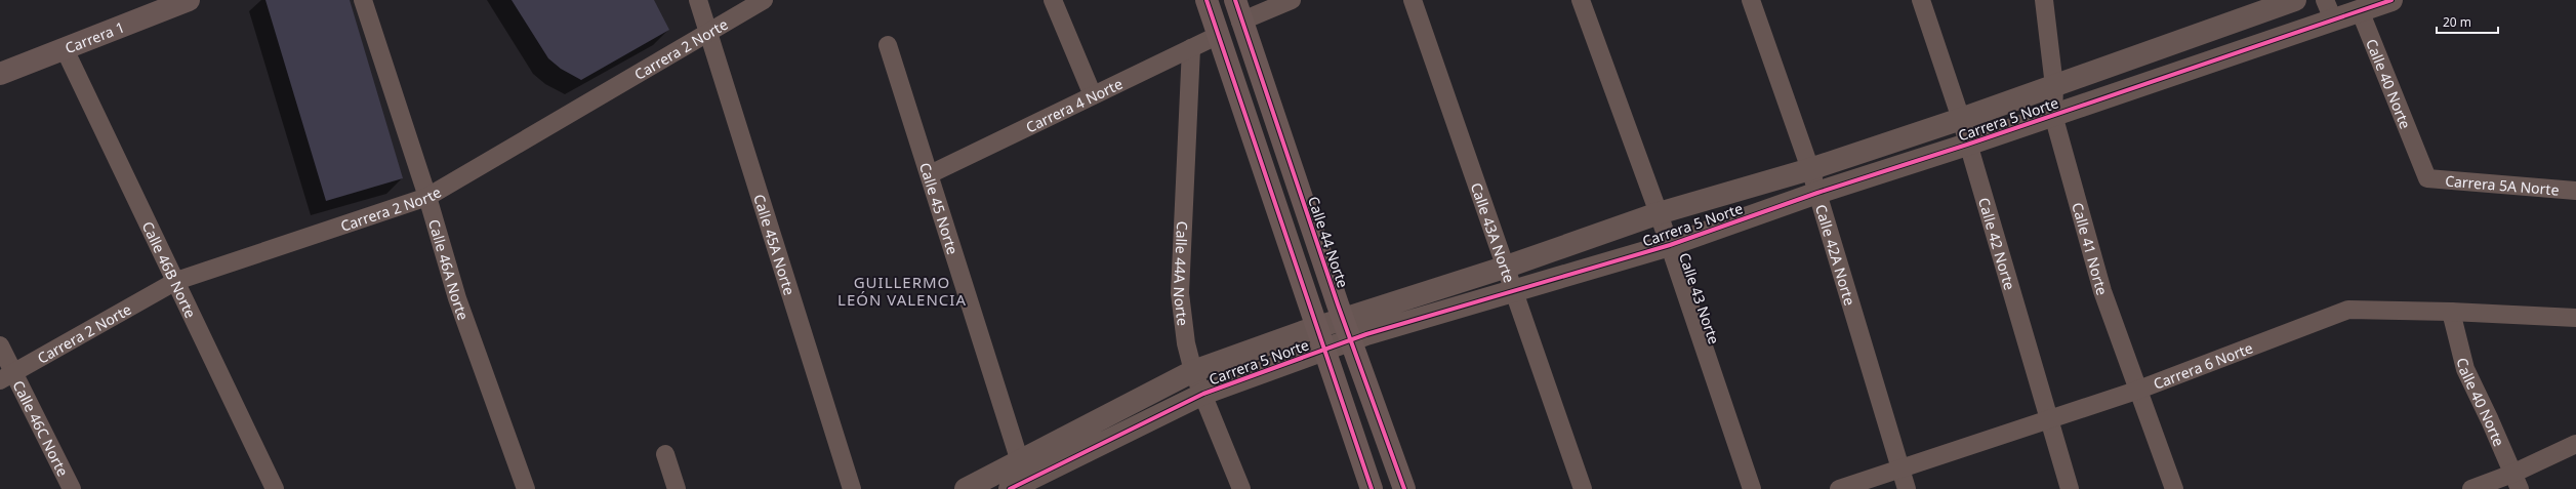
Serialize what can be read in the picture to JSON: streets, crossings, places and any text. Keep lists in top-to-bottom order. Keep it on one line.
{"streets":{"main road":["Carrera 1","Calle 44 Norte"],"street":["Carrera 2 Norte","Calle 40 Norte","Carrera 4 Norte","Carrera 5 Norte","Carrera 5A Norte","Calle 45 Norte","Calle 43A Norte","Calle 45A Norte","Calle 42 Norte","Calle 41 Norte","Calle 42A Norte","Calle 46B Norte","Calle 46A Norte","Calle 44A Norte","Calle 43 Norte","Carrera 6 Norte","Calle 46C Norte"]},"crossings":[["Carrera 1","Calle 46B Norte"],["Carrera 2 Norte","Calle 45A Norte"],["Carrera 2 Norte","Calle 46B Norte"],["Carrera 2 Norte","Calle 46A Norte"],["Carrera 2 Norte","Calle 46C Norte"],["Calle 40 Norte","Carrera 5 Norte"],["Calle 40 Norte","Carrera 5A Norte"],["Calle 40 Norte","Carrera 6 Norte"],["Carrera 4 Norte","Calle 45 Norte"],["Carrera 4 Norte","Calle 44A Norte"],["Carrera 5 Norte","Calle 45 Norte"],["Carrera 5 Norte","Calle 43A Norte"],["Carrera 5 Norte","Calle 44 Norte"],["Carrera 5 Norte","Calle 42 Norte"],["Carrera 5 Norte","Calle 41 Norte"],["Carrera 5 Norte","Calle 42A Norte"],["Carrera 5 Norte","Calle 44A Norte"],["Carrera 5 Norte","Calle 43 Norte"],["Calle 42 Norte","Carrera 6 Norte"],["Calle 41 Norte","Carrera 6 Norte"],["Calle 42A Norte","Carrera 6 Norte"]],"districts":["GUILLERMO LEÓN VALENCIA"],"scale_bar":"20 m"}
